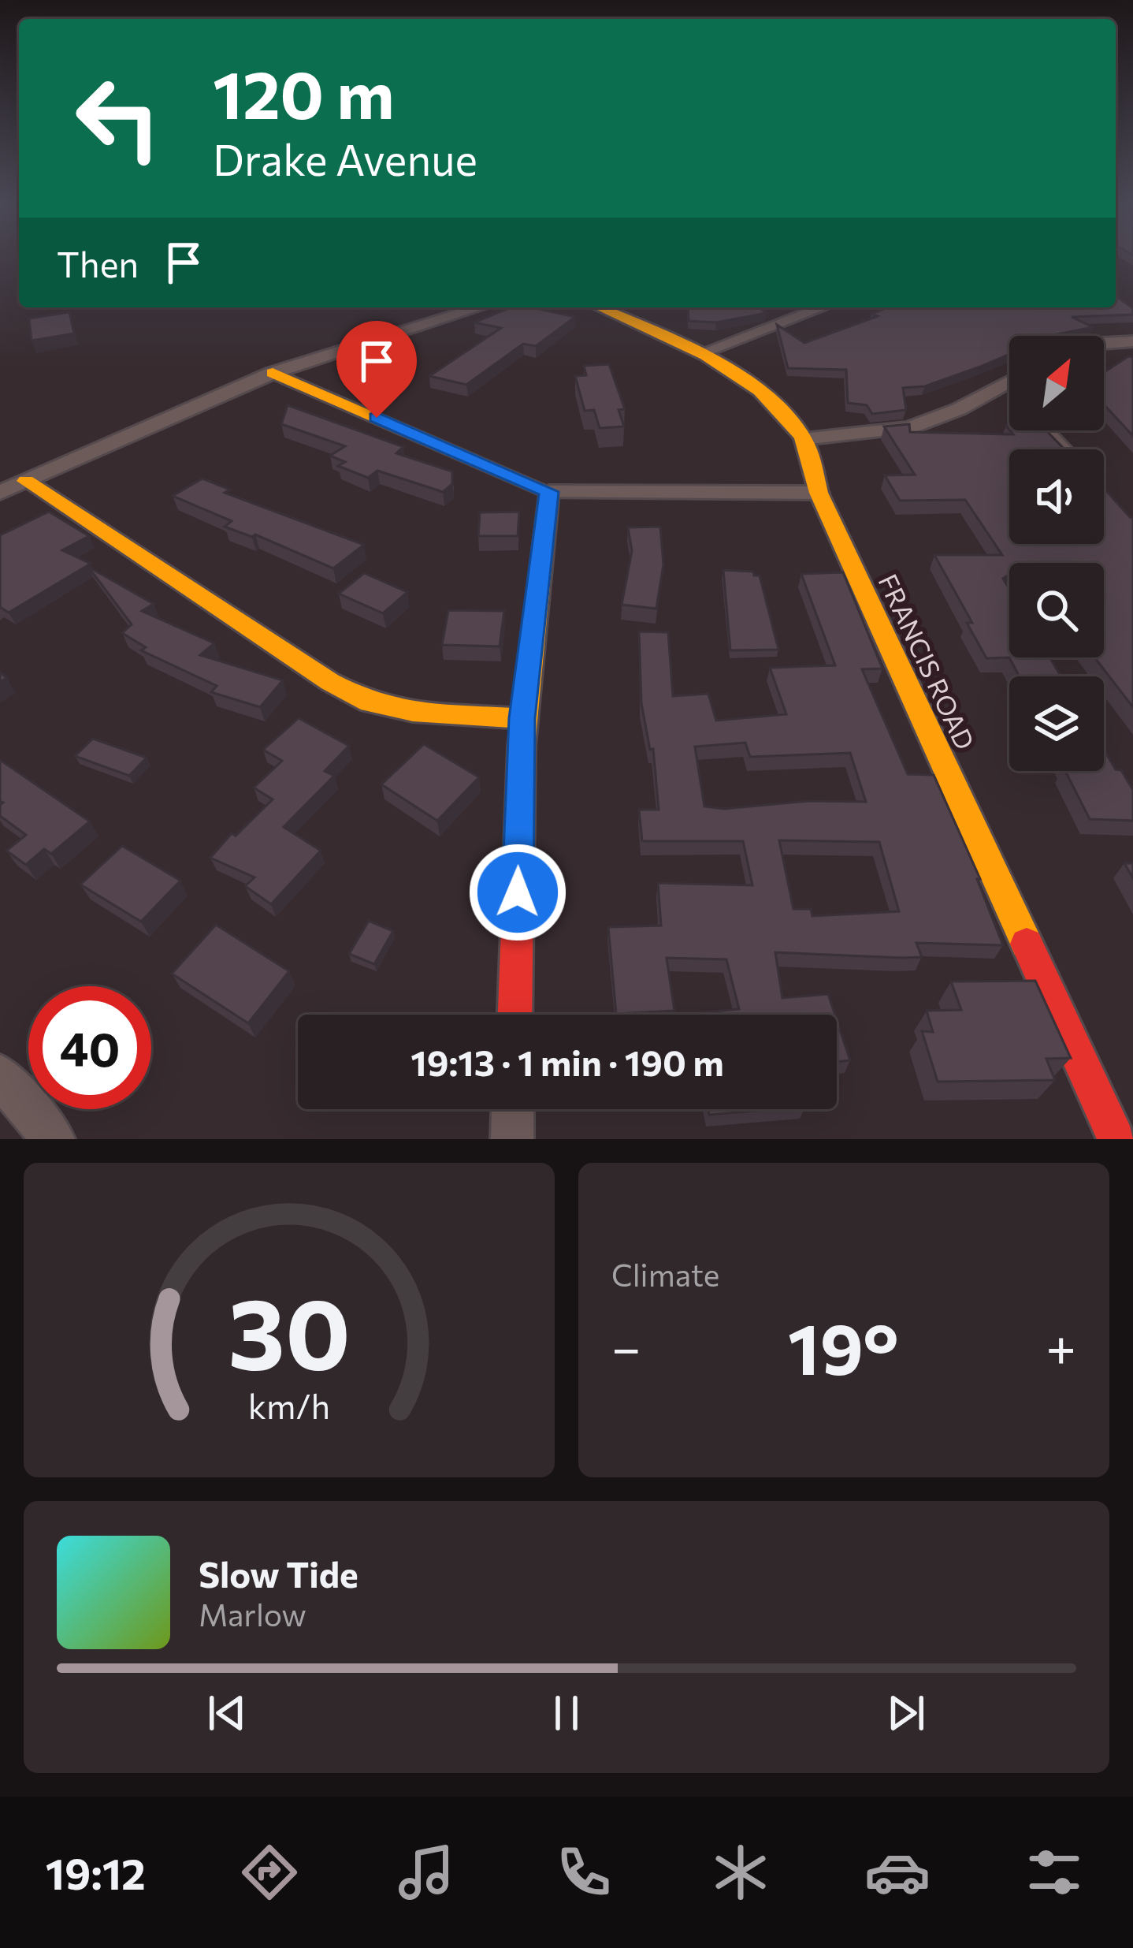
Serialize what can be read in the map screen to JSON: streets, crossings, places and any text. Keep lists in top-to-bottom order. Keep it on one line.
{"streets":{"street":["FRANCIS ROAD"]},"north":"top right","page":{"turn":["120 m","Drake Avenue"],"then":"Then","limit":"40","trip":"19:13 · 1 min · 190 m","tile":"Climate","heat":["−","19°","+"],"song":["Slow Tide","Marlow"],"tabs":"19:12","gauge":["30","km/h"]}}
